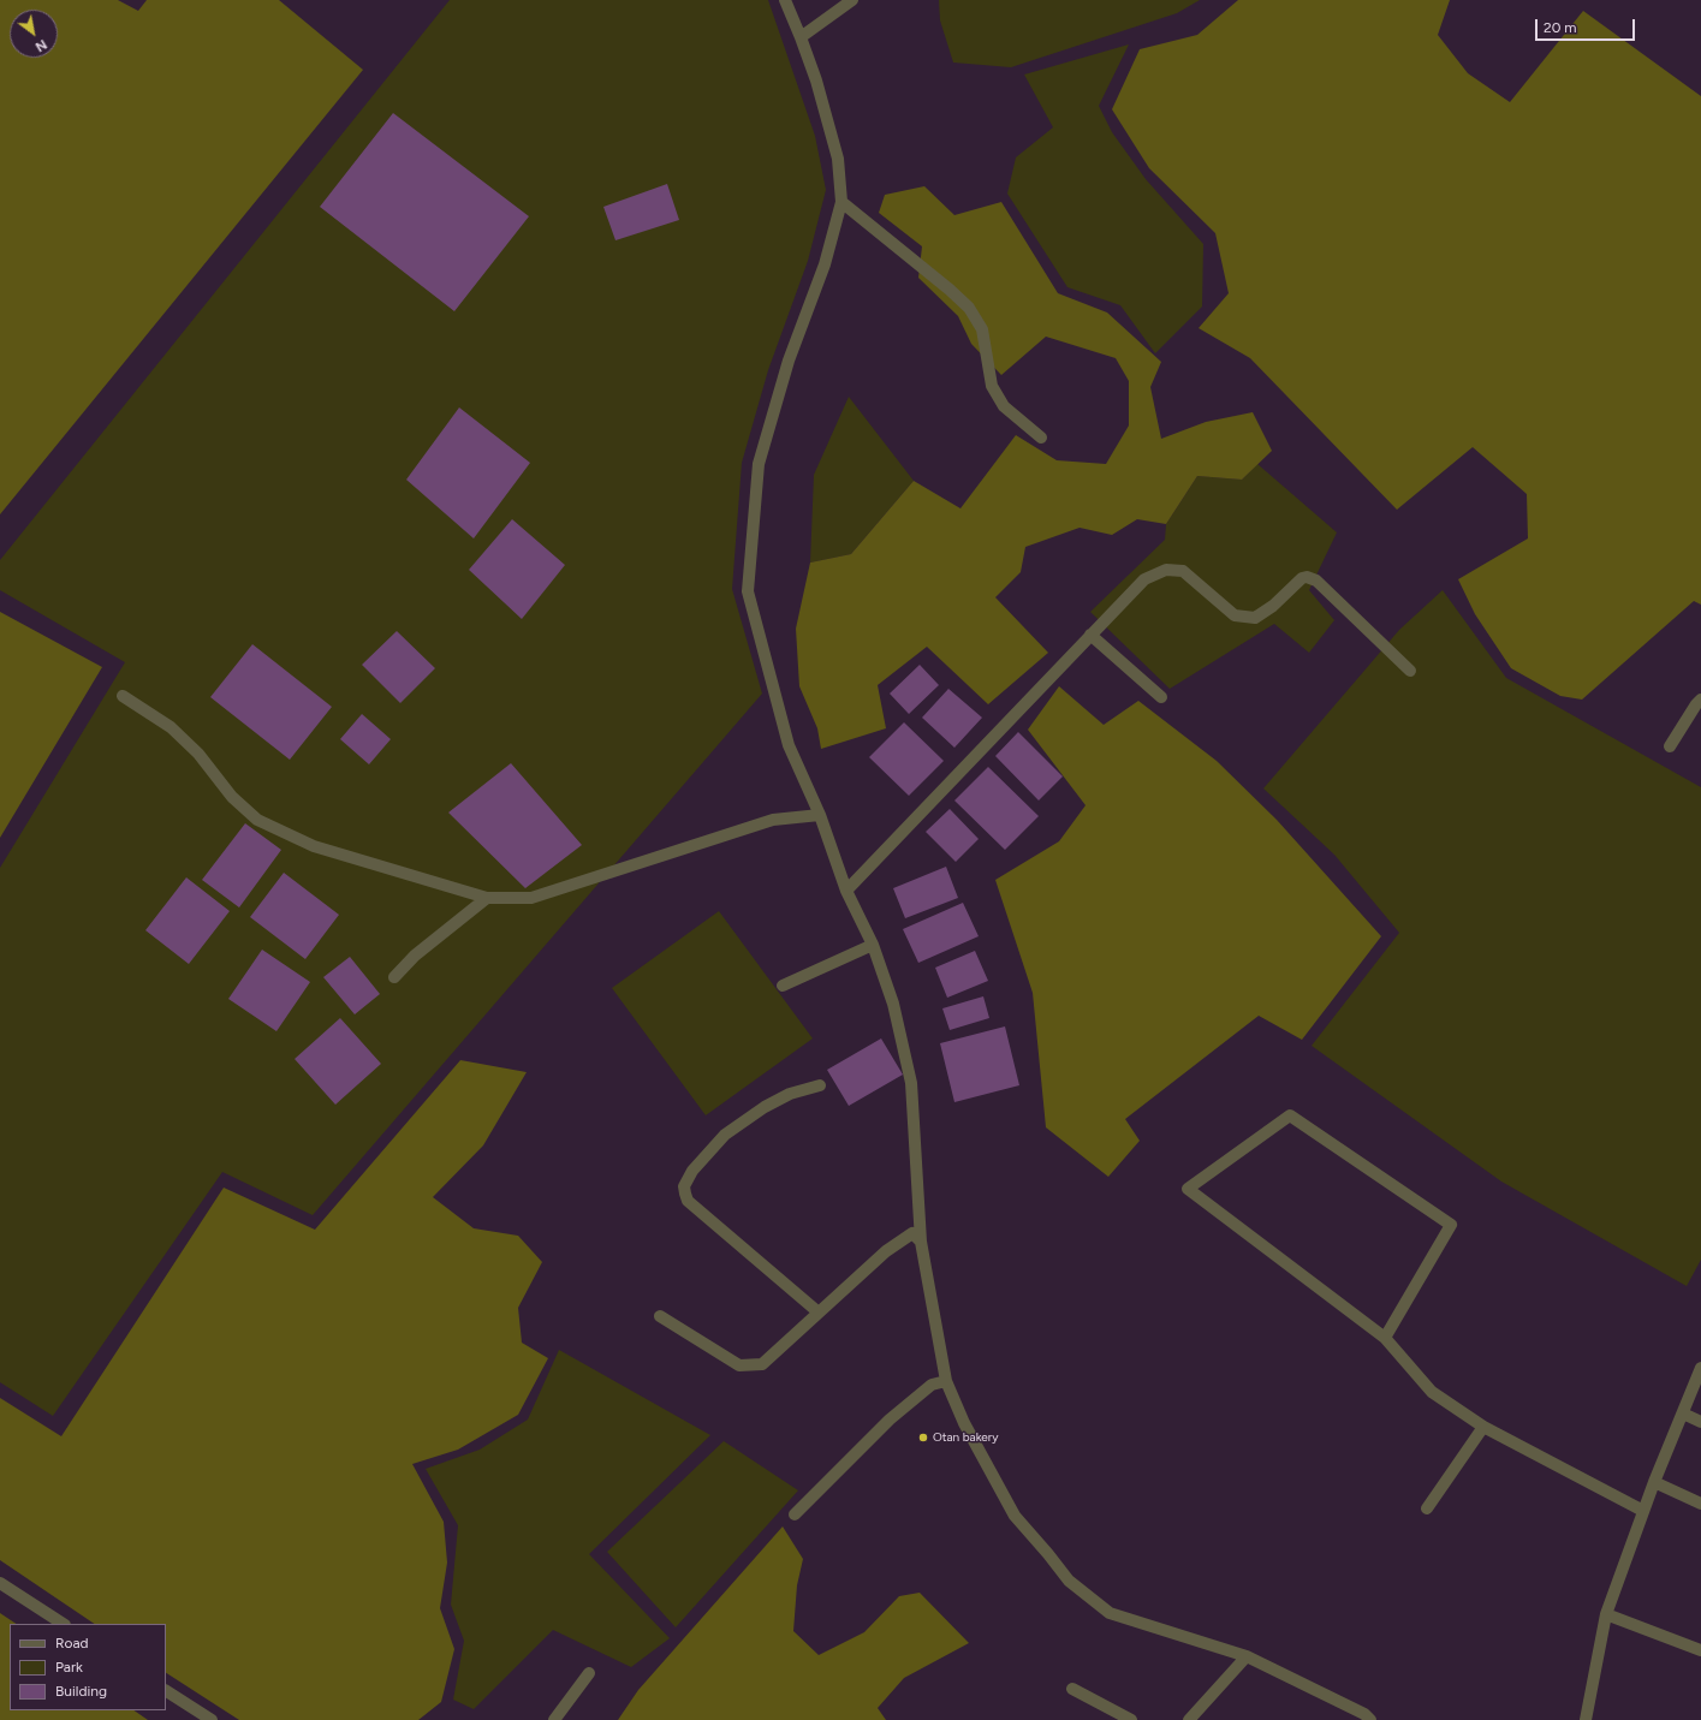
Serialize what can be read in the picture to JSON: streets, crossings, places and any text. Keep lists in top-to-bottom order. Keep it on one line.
{"places":["Otan bakery"],"legend":["Road","Park","Building"],"scale_bar":"20 m","north":"bottom right"}
